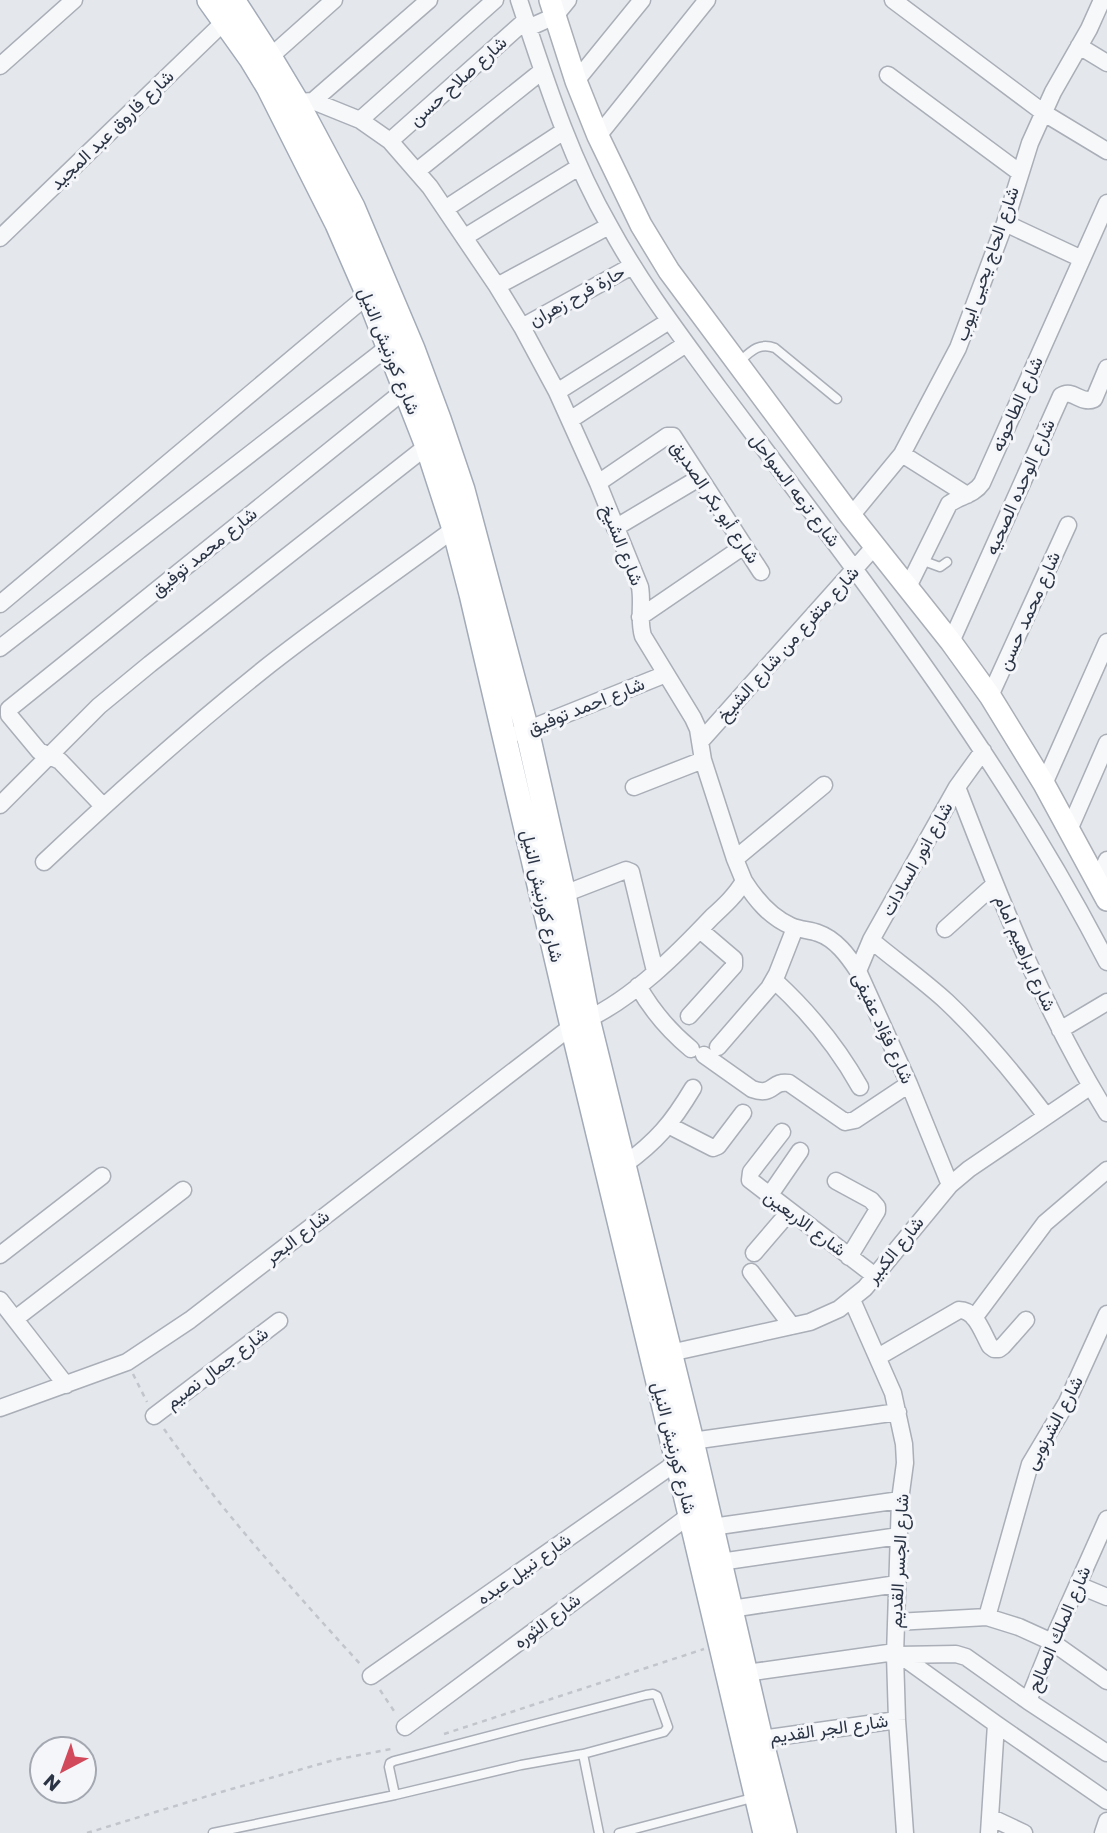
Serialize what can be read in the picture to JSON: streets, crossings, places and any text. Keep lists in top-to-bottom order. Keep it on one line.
{"streets":{"main road":["شارع كورنيش النيل","شارع ترعه السواحل"],"street":["شارع صلاح حسن","شارع فاروق عبد المجيد","شارع الحاج يحيى ايوب","حارة فرح زهران","شارع الطاحونه","شارع الوحده الصحيه","شارع أبو بكر الصديق","شارع الشيخ","شارع محمد توفيق","شارع محمد حسن","شارع متفرع من شارع الشيخ","شارع احمد توفيق","شارع انور السادات","شارع ابراهيم امام","شارع فؤاد عفيفى","شارع الاربعين","شارع البحر","شارع الكبير","شارع جمال نصيم","شارع الشرنوبى","شارع الجسر القديم","شارع نبيل عبده","شارع الثوره","شارع الملك الصالح","شارع الجر القديم"]},"crossings":[["شارع صلاح حسن","شارع ترعه السواحل"],["شارع صلاح حسن","شارع الشيخ"],["شارع فاروق عبد المجيد","شارع كورنيش النيل"],["شارع الحاج يحيى ايوب","شارع ترعه السواحل"],["حارة فرح زهران","شارع ترعه السواحل"],["حارة فرح زهران","شارع الشيخ"],["شارع كورنيش النيل","شارع الشيخ"],["شارع كورنيش النيل","شارع محمد توفيق"],["شارع كورنيش النيل","شارع احمد توفيق"],["شارع كورنيش النيل","شارع البحر"],["شارع كورنيش النيل","شارع الكبير"],["شارع كورنيش النيل","شارع نبيل عبده"],["شارع كورنيش النيل","شارع الثوره"],["شارع كورنيش النيل","شارع الجر القديم"],["شارع الطاحونه","شارع ترعه السواحل"],["شارع الوحده الصحيه","شارع ترعه السواحل"],["شارع ترعه السواحل","شارع محمد حسن"],["شارع ترعه السواحل","شارع متفرع من شارع الشيخ"],["شارع ترعه السواحل","شارع انور السادات"],["شارع أبو بكر الصديق","شارع الشيخ"],["شارع الشيخ","شارع متفرع من شارع الشيخ"],["شارع الشيخ","شارع احمد توفيق"],["شارع الشيخ","شارع فؤاد عفيفى"],["شارع انور السادات","شارع ابراهيم امام"],["شارع انور السادات","شارع فؤاد عفيفى"],["شارع ابراهيم امام","شارع الكبير"],["شارع فؤاد عفيفى","شارع الكبير"],["شارع الاربعين","شارع الكبير"],["شارع الكبير","شارع الجسر القديم"],["شارع الجسر القديم","شارع الجر القديم"]],"north":"bottom left"}
